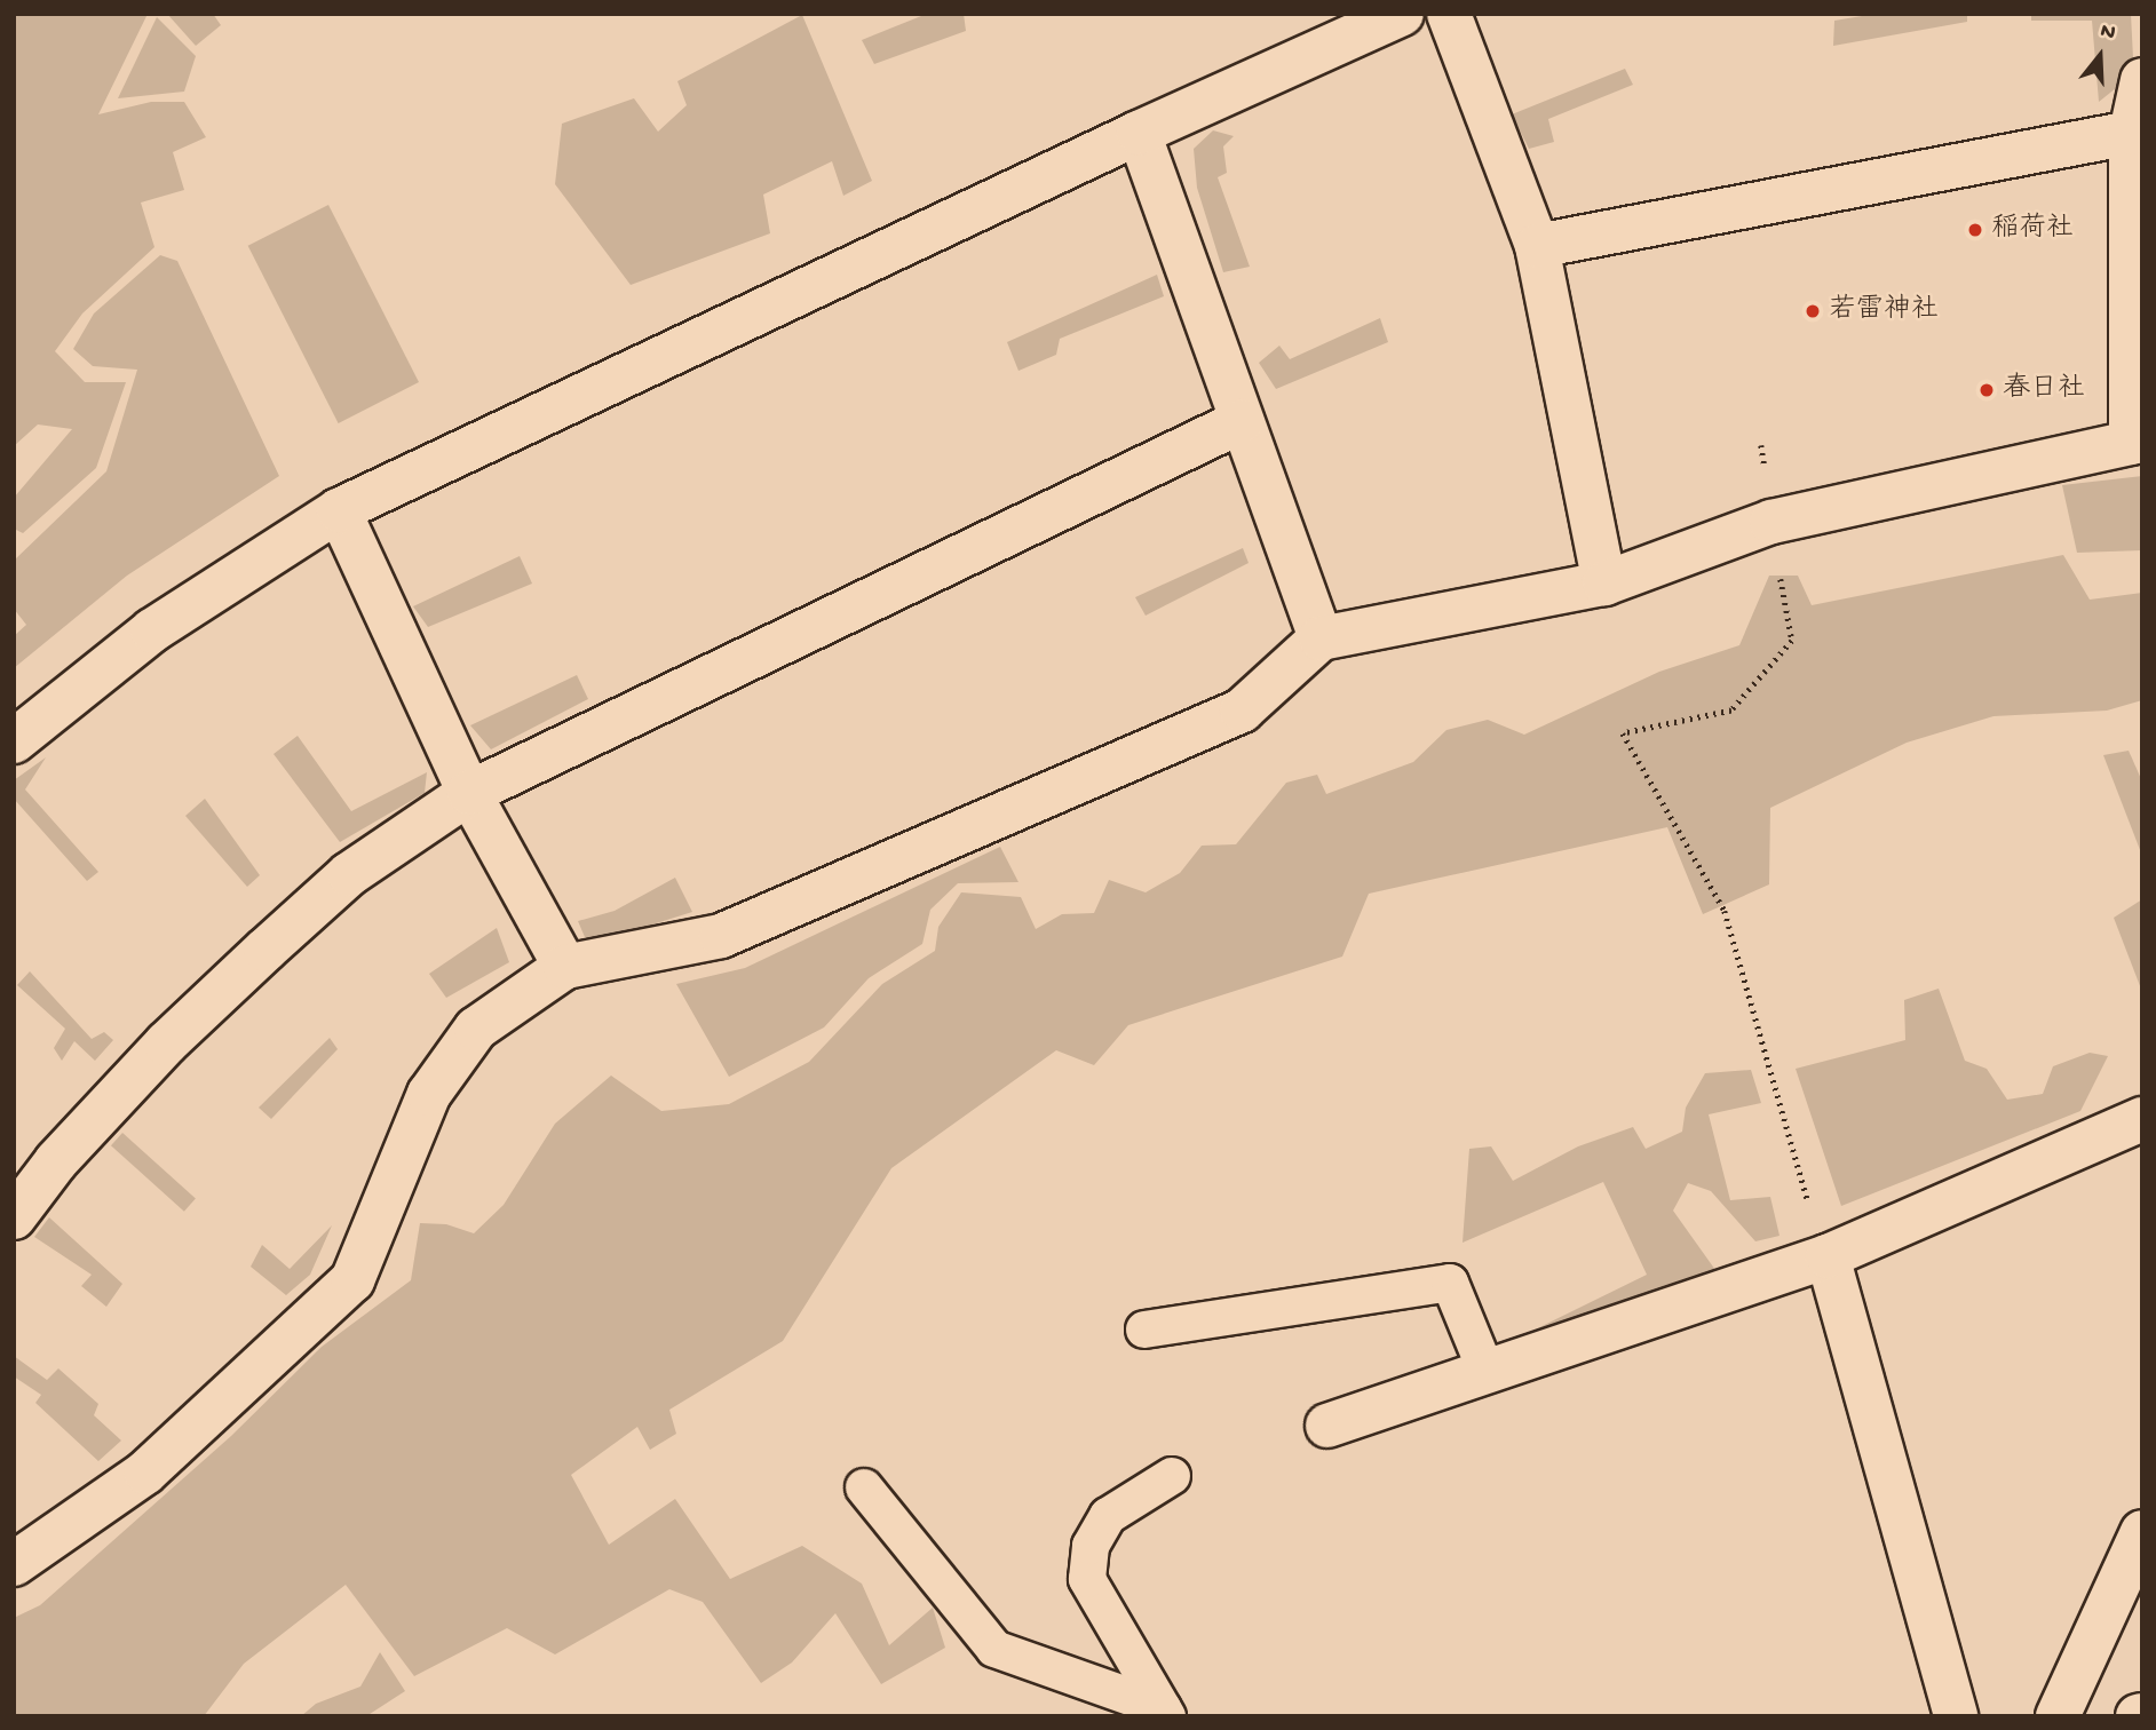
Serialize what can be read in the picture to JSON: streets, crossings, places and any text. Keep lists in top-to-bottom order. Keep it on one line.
{"places":["稲荷社","若雷神社","春日社"],"north":"top"}
